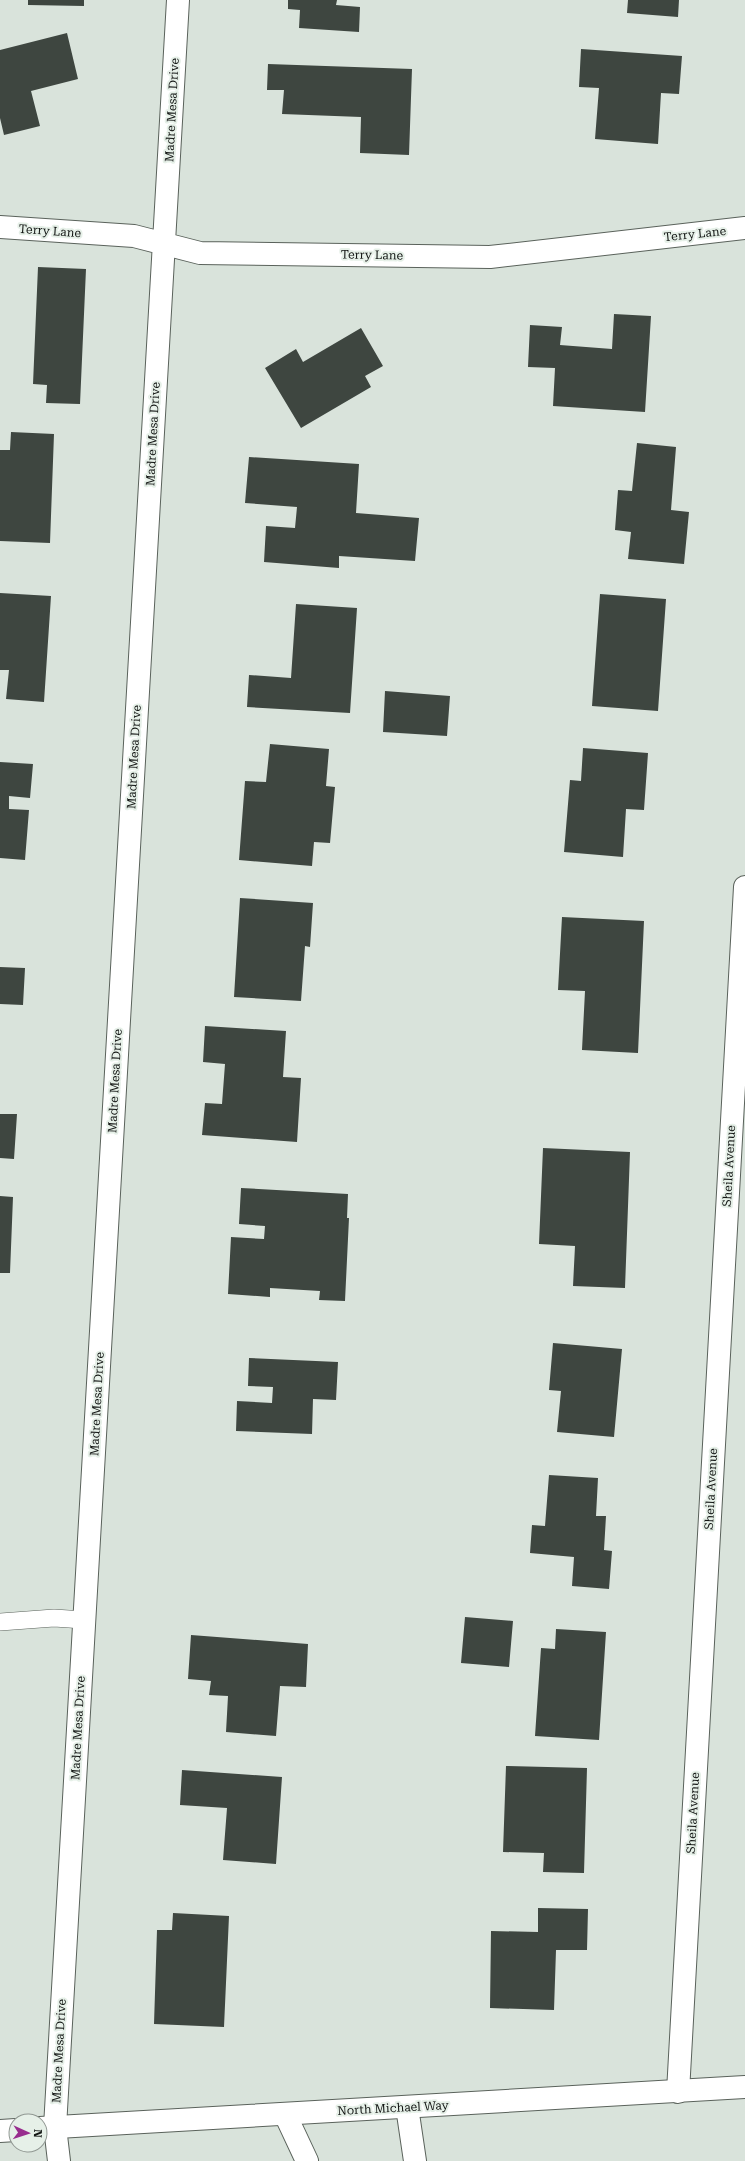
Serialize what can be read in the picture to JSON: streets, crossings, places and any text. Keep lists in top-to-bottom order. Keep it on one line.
{"streets":{"street":["Madre Mesa Drive","Terry Lane","Sheila Avenue","North Michael Way"]},"crossings":[["Madre Mesa Drive","Terry Lane"],["Madre Mesa Drive","North Michael Way"],["Sheila Avenue","North Michael Way"]],"north":"right"}
